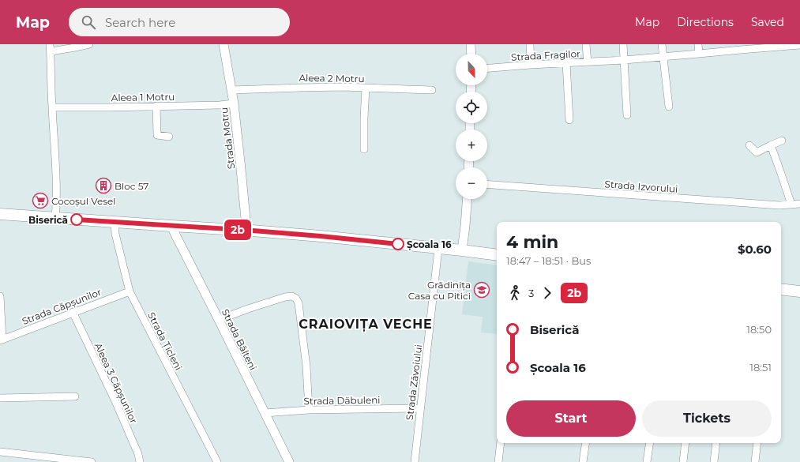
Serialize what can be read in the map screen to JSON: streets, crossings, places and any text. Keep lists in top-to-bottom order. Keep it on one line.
{"streets":{"street":["Strada Fragilor","Aleea 2 Motru","Aleea 1 Motru","Strada Motru","Strada Izvorului","Strada Căpșunilor","Strada Bâlteni","Strada Țicleni","Strada Zăvoiului","Aleea 3 Căpșunilor","Strada Dăbuleni"]},"crossings":[["Aleea 2 Motru","Strada Motru"],["Aleea 1 Motru","Strada Motru"],["Strada Căpșunilor","Strada Țicleni"],["Strada Căpșunilor","Aleea 3 Căpșunilor"],["Strada Bâlteni","Strada Dăbuleni"],["Strada Zăvoiului","Strada Dăbuleni"]],"districts":["CRAIOVIȚA VECHE"],"places":{"building":["Bloc 57"],"supermarket":["Cocoșul Vesel"],"other":["Biserică","Școala 16"],"school or university":["Grădinița Casa cu Pitici"]},"lines":["bus line 2b"],"north":"bottom","page":{"header":"Map","search":"Search here","nav":["Map","Directions","Saved"],"on_map":"2b","map_buttons":["+","−"],"heading":["4 min","18:47 – 18:51 · Bus","$0.60"],"legs":["3","2b"],"list":[{"name":"Biserică","value":"18:50"},{"name":"Școala 16","value":"18:51"}],"buttons":["Start","Tickets"]}}
